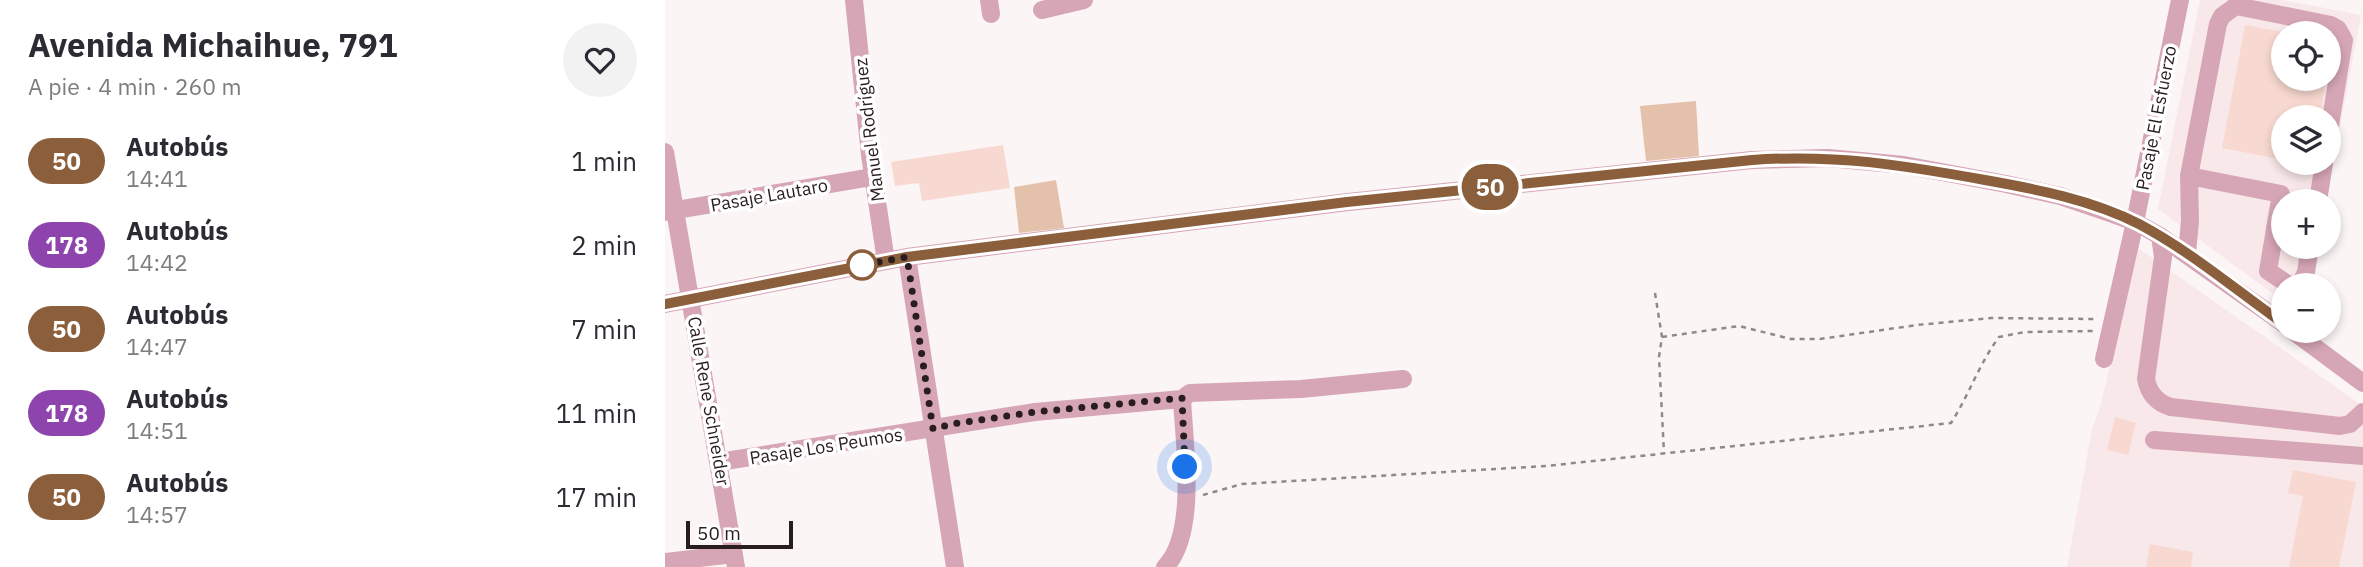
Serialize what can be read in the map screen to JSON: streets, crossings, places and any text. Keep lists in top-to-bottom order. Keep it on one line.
{"streets":{"street":["Pasaje El Esfuerzo","Manuel Rodríguez","Pasaje Lautaro","Calle Rene Schneider","Pasaje Los Peumos"]},"crossings":[["Manuel Rodríguez","Pasaje Lautaro"],["Pasaje Lautaro","Calle Rene Schneider"],["Calle Rene Schneider","Pasaje Los Peumos"]],"lines":["bus line 50"],"scale_bar":"50 m","page":{"heading":["Avenida Michaihue, 791","A pie · 4 min · 260 m"],"on_map":"50","map_buttons":["+","−"],"list":[{"mark":"50","name":"Autobús","note":"14:41","value":"1 min"},{"mark":"178","name":"Autobús","note":"14:42","value":"2 min"},{"mark":"50","name":"Autobús","note":"14:47","value":"7 min"},{"mark":"178","name":"Autobús","note":"14:51","value":"11 min"},{"mark":"50","name":"Autobús","note":"14:57","value":"17 min"}],"scale":"50 m"}}
